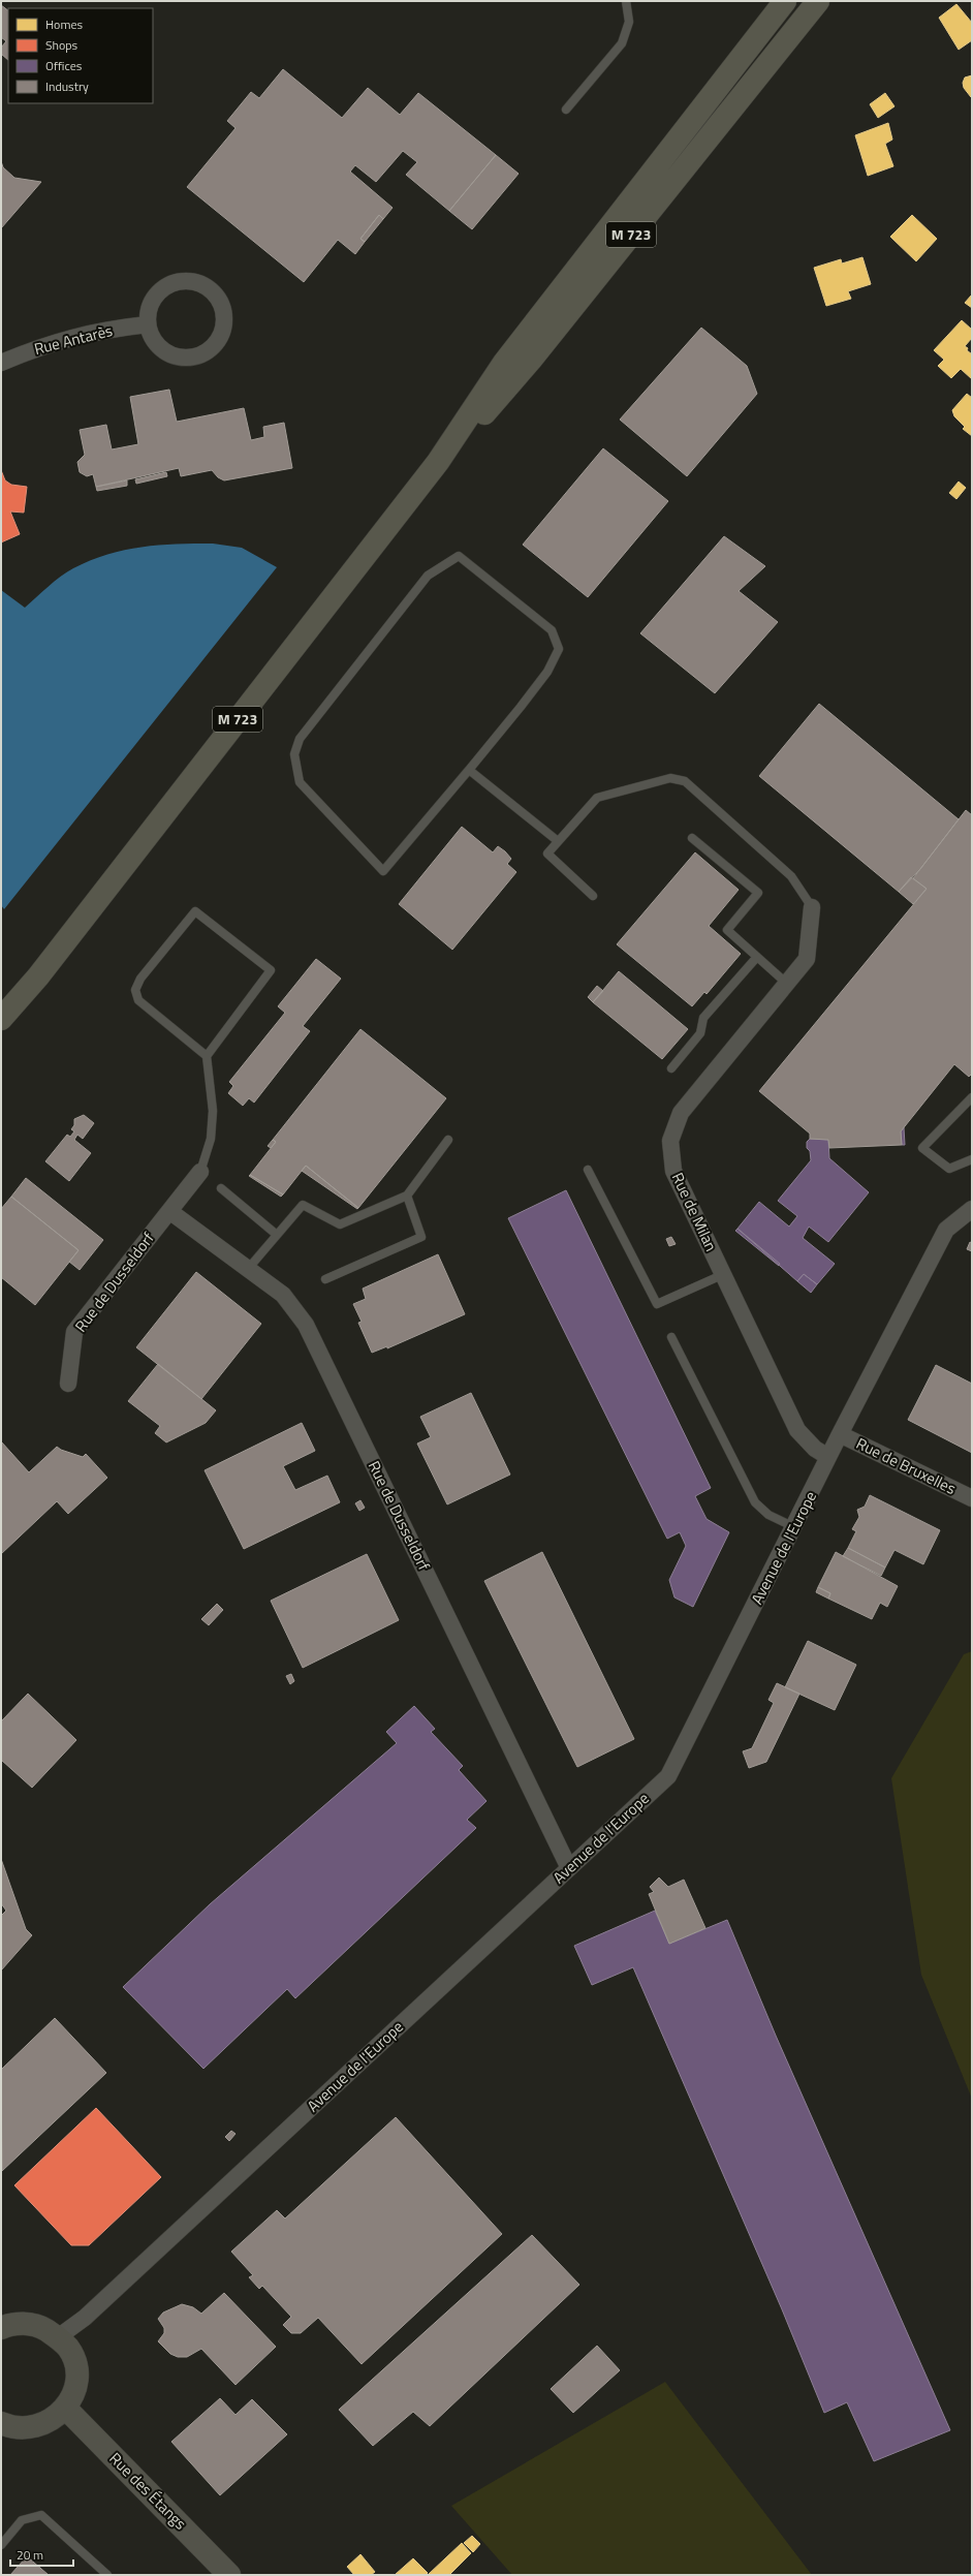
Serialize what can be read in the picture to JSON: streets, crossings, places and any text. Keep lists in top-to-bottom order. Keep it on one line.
{"streets":{"main road":["M 723","Rue des Étangs"],"street":["Rue Antarès","Rue de Milan","Rue de Dusseldorf","Rue de Bruxelles","Avenue de l'Europe"]},"crossings":[["Rue de Milan","Avenue de l'Europe"],["Rue de Dusseldorf","Avenue de l'Europe"],["Rue de Bruxelles","Avenue de l'Europe"]],"legend":["Homes","Shops","Offices","Industry"],"scale_bar":"20 m"}
